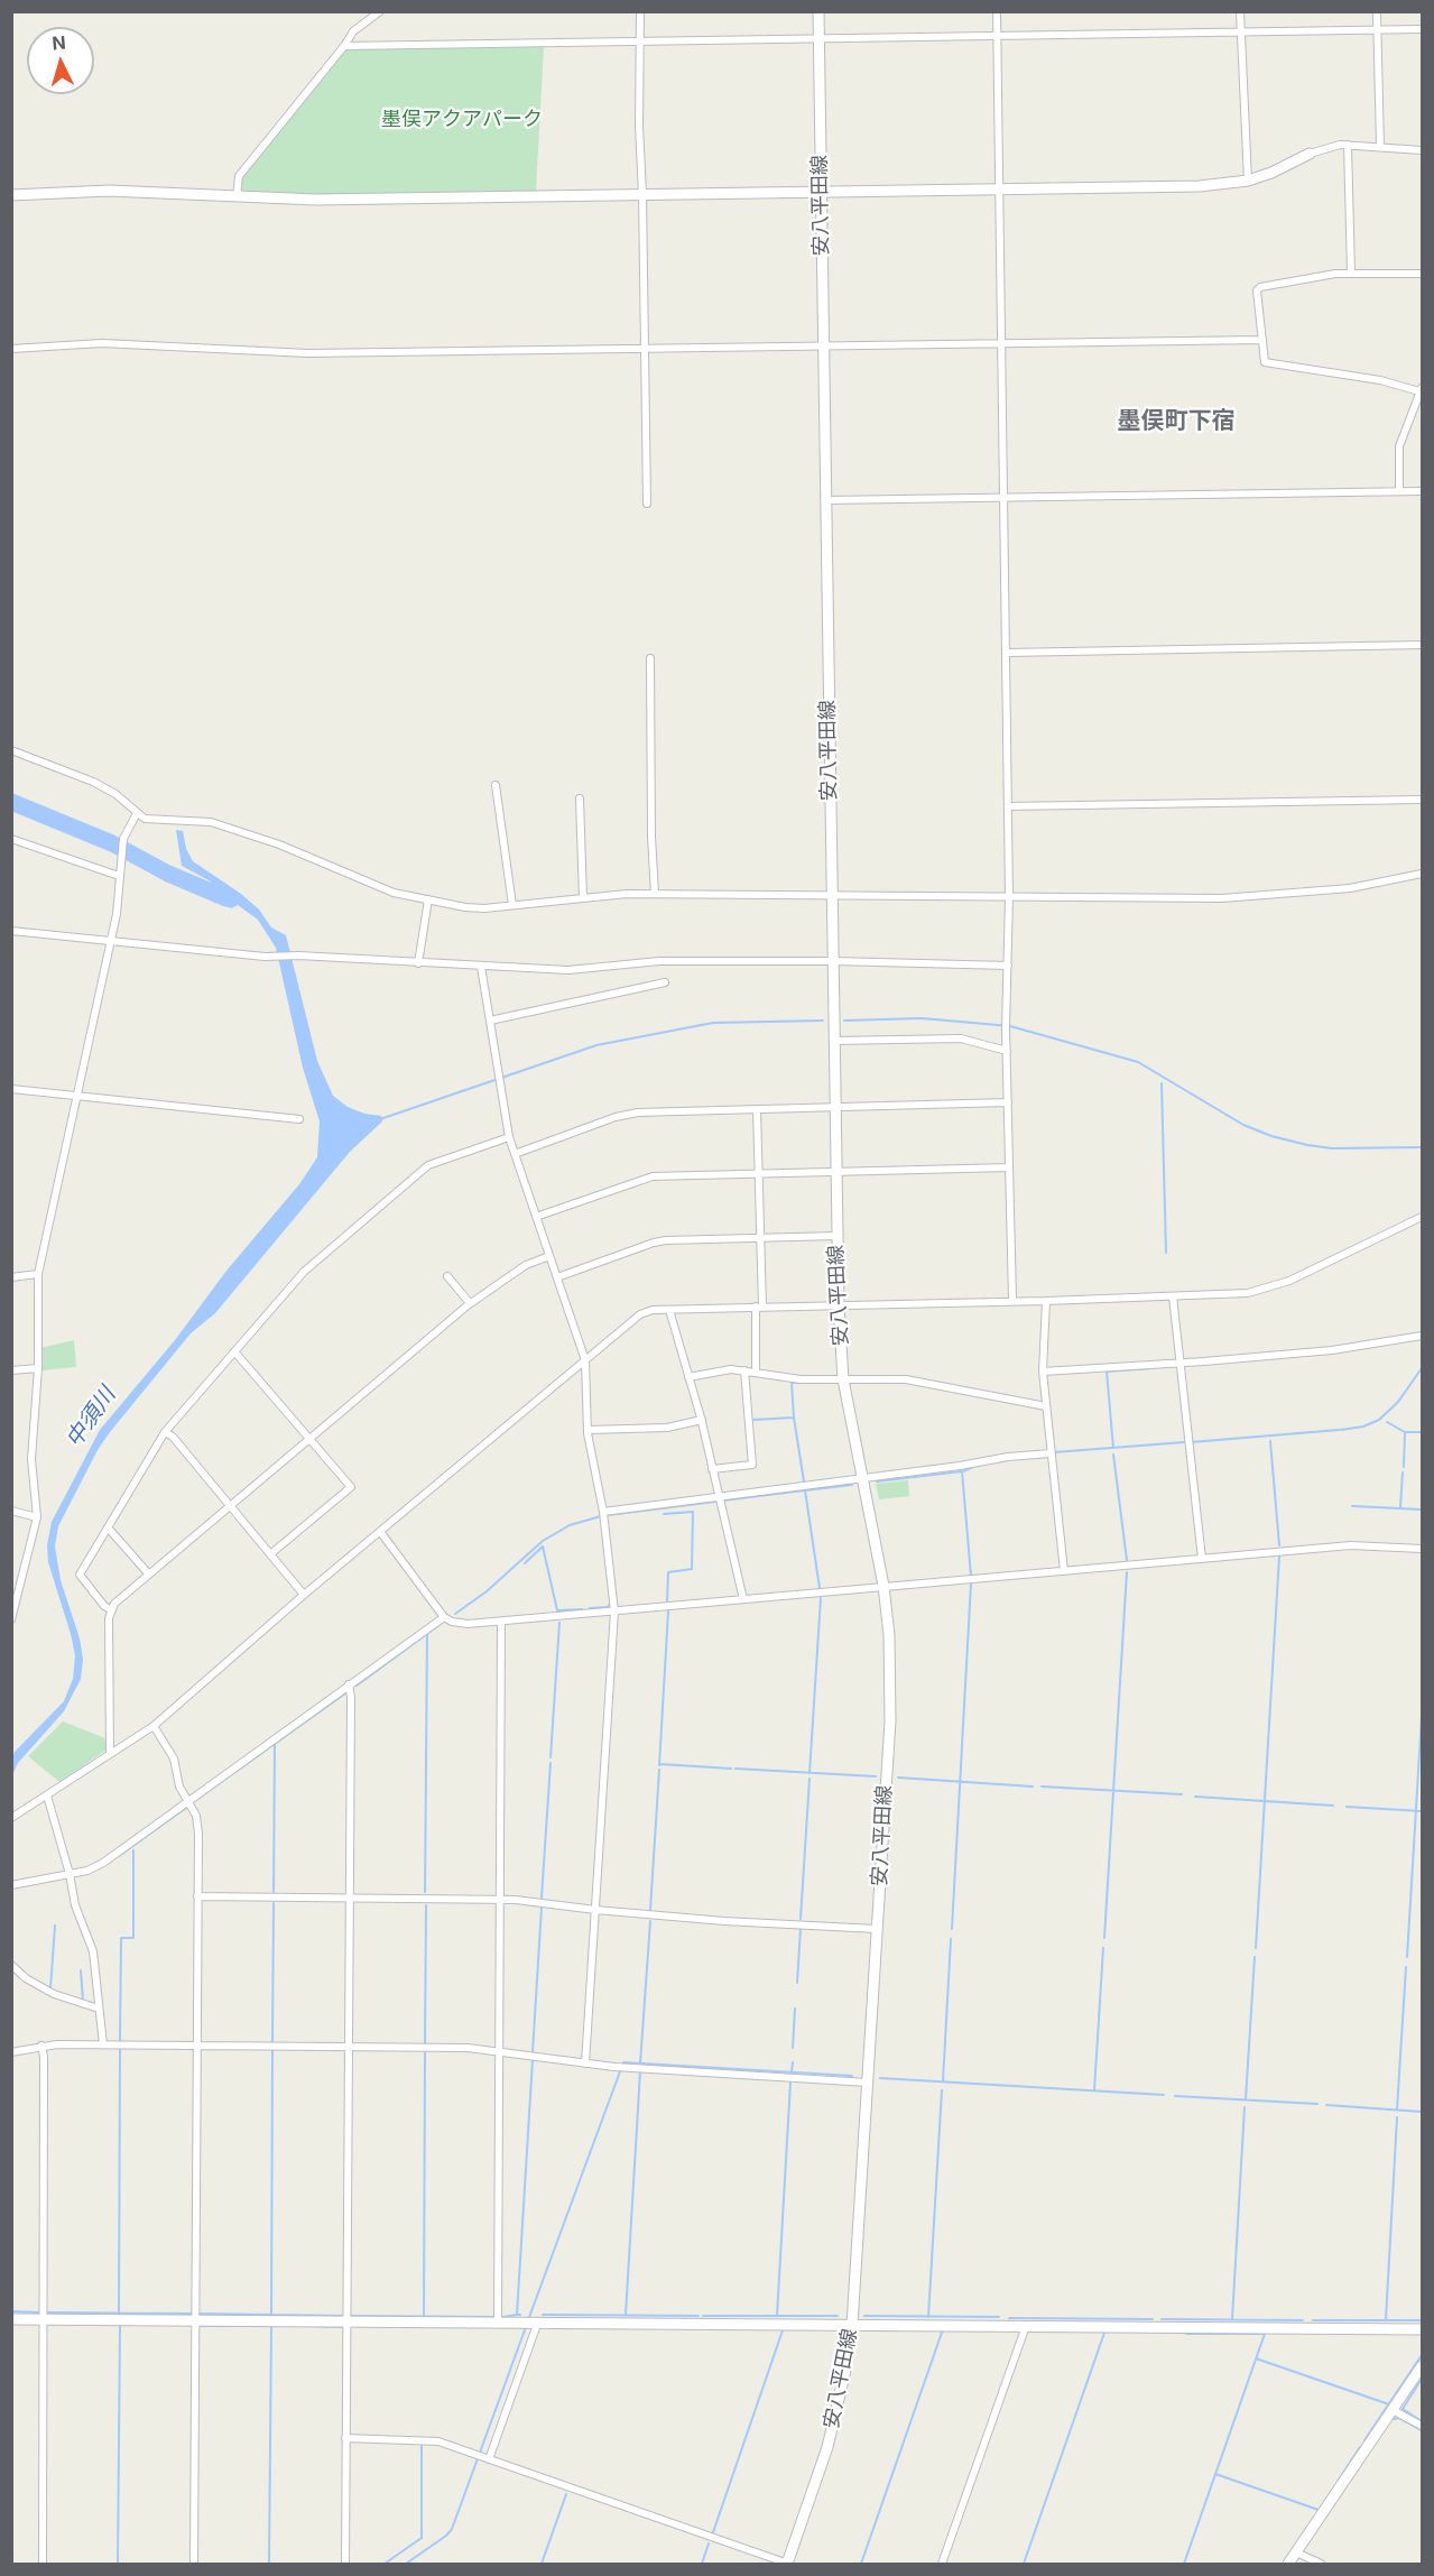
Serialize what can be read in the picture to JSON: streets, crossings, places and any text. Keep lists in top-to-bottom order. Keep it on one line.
{"streets":{"street":["安八平田線"]},"districts":["墨俣町下宿"],"water":["中須川"],"parks":["墨俣アクアパーク"],"north":"top"}
